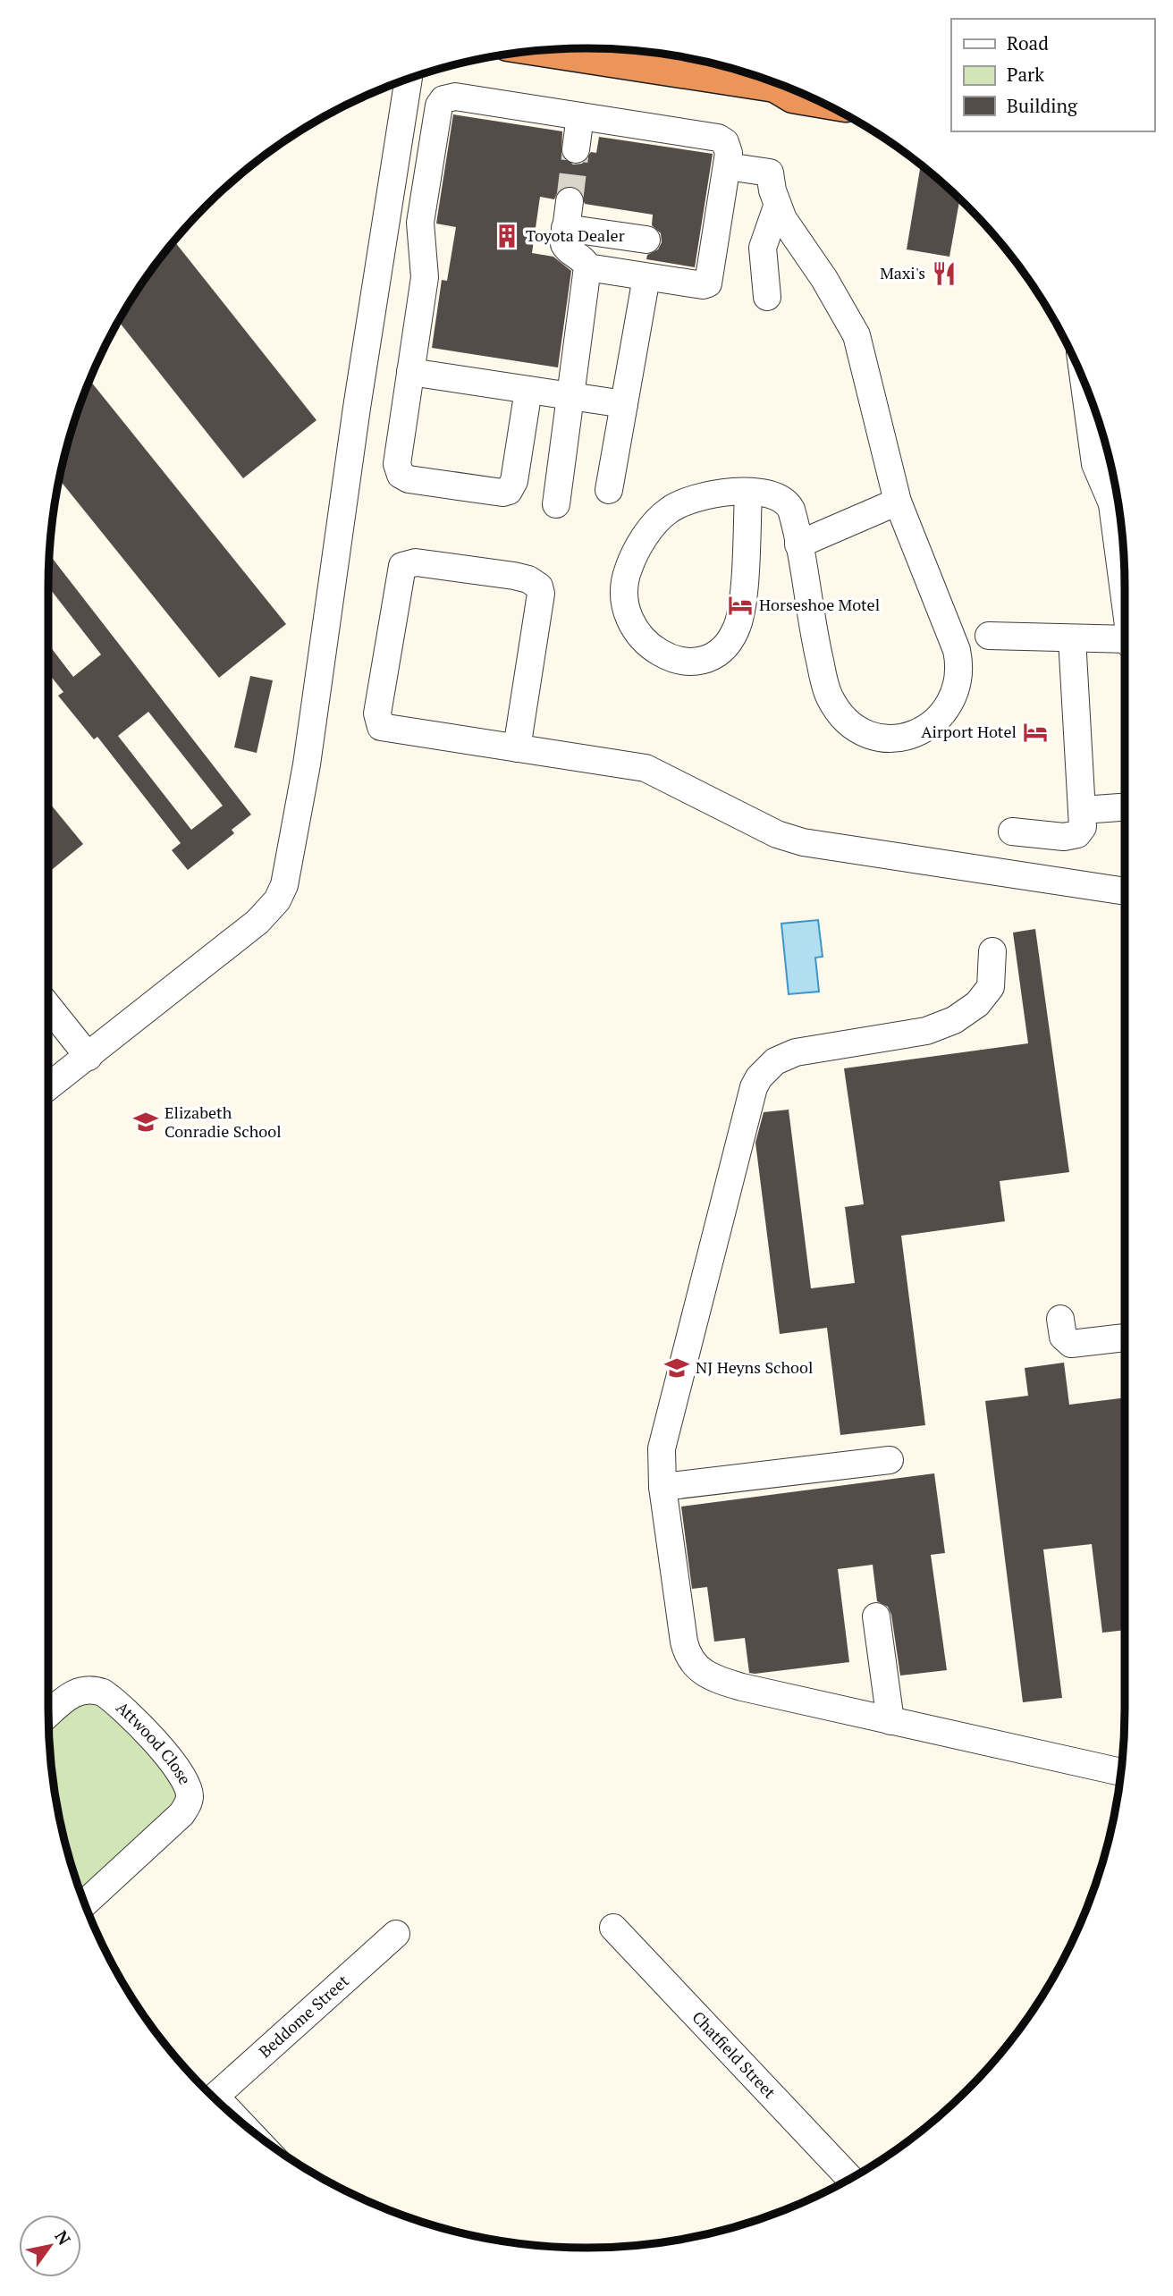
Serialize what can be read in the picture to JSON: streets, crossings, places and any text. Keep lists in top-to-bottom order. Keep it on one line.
{"streets":{"street":["Attwood Close","Beddome Street","Chatfield Street"]},"places":{"building":["Toyota Dealer"],"restaurant":["Maxi's"],"hotel":["Horseshoe Motel","Airport Hotel"],"school or university":["Elizabeth Conradie School","NJ Heyns School"]},"legend":["Road","Park","Building"],"north":"top right"}
